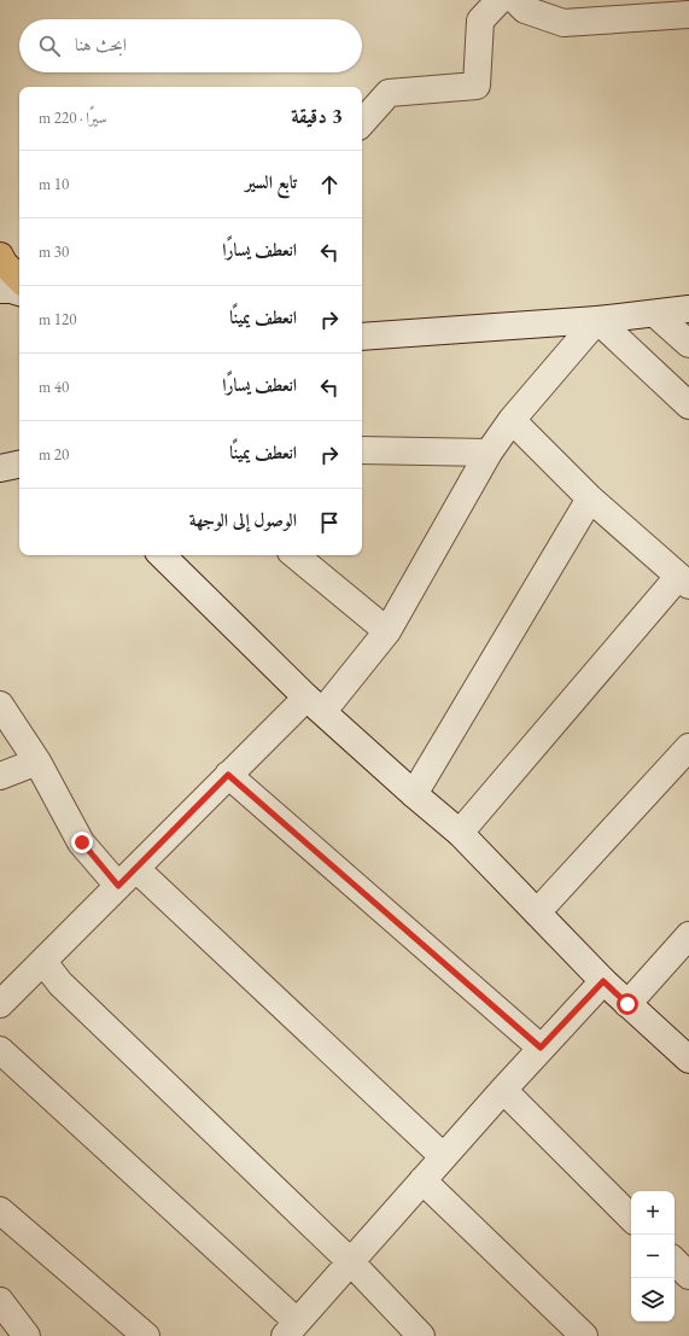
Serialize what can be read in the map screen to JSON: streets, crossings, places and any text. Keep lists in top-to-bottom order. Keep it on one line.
{"page":{"search":"ابحث هنا","heading":["3 دقيقة","سيرًا · 220 m"],"list":[["تابع السير","10 m"],["انعطف يسارًا","30 m"],["انعطف يمينًا","120 m"],["انعطف يسارًا","40 m"],["انعطف يمينًا","20 m"],"الوصول إلى الوجهة"],"map_buttons":["+","−"]}}
